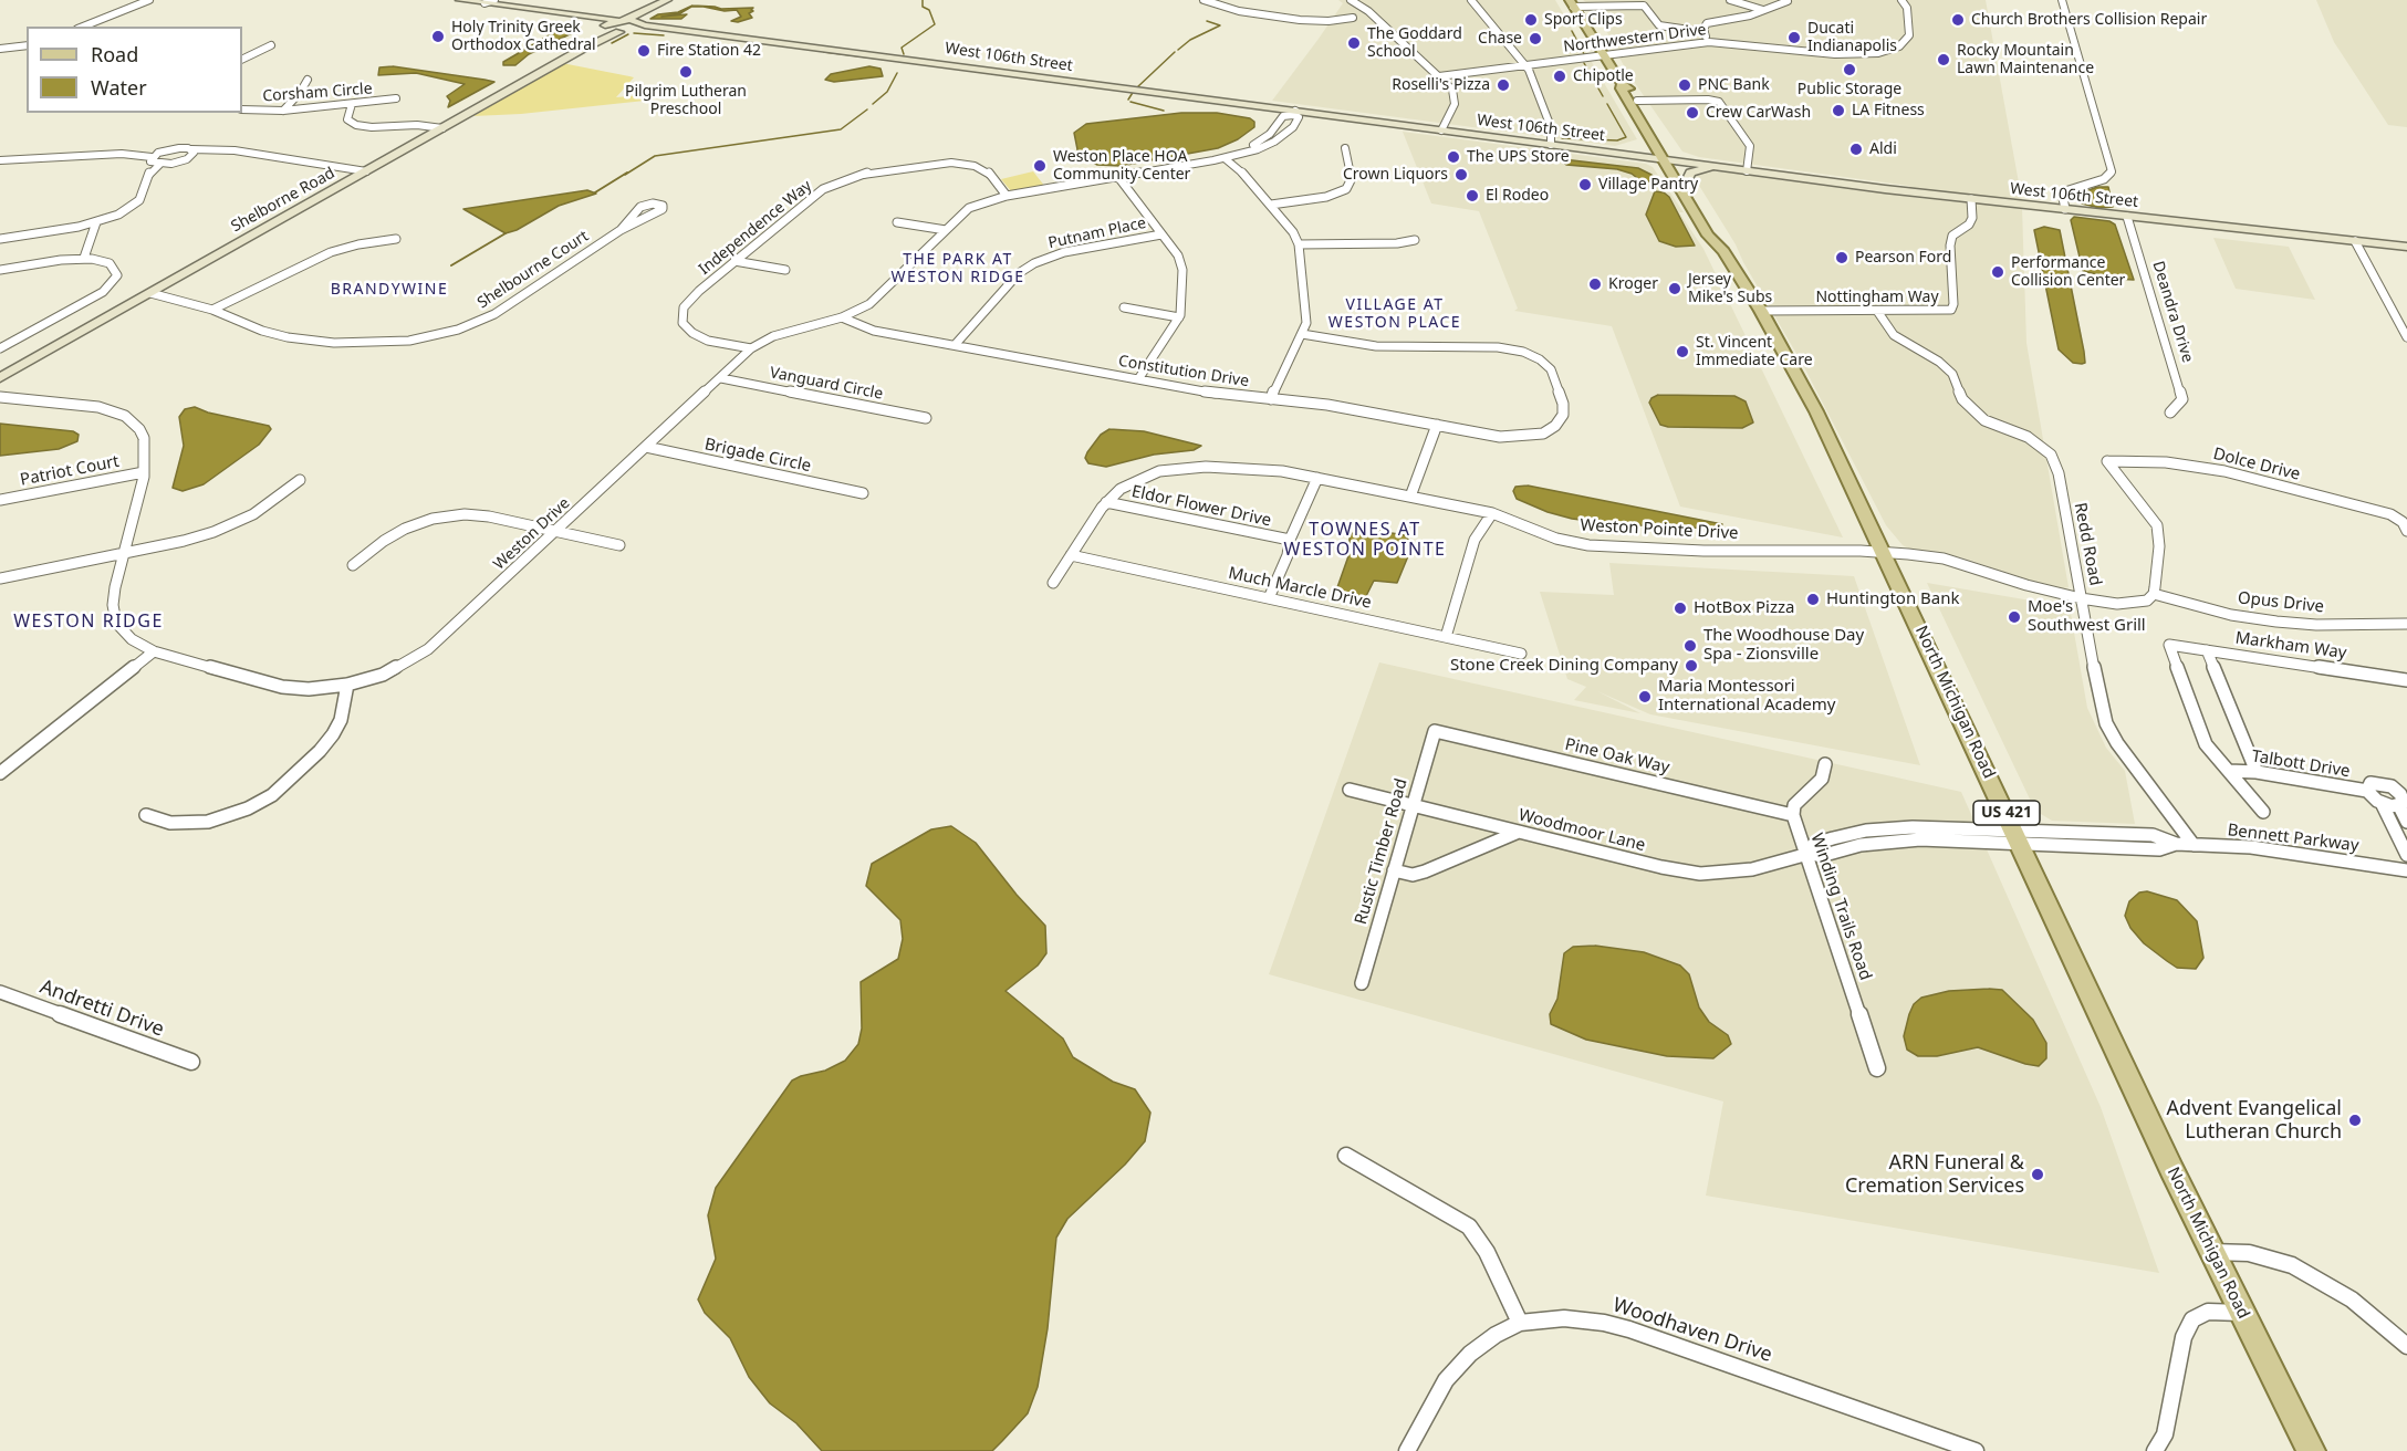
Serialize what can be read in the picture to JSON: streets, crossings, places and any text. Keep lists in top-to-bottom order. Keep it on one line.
{"streets":{"main road":["North Michigan Road","US 421"],"street":["Northwestern Drive","West 106th Street","Corsham Circle","Shelborne Road","Independence Way","Putnam Place","Shelbourne Court","Nottingham Way","Deandra Drive","Constitution Drive","Vanguard Circle","Brigade Circle","Dolce Drive","Patriot Court","Eldor Flower Drive","Weston Pointe Drive","Weston Drive","Redd Road","Much Marcle Drive","Opus Drive","Markham Way","Pine Oak Way","Talbott Drive","Woodmoor Lane","Bennett Parkway","Rustic Timber Road","Winding Trails Road","Andretti Drive","Woodhaven Drive"]},"crossings":[["Northwestern Drive","North Michigan Road"],["West 106th Street","Nottingham Way"],["West 106th Street","Deandra Drive"],["West 106th Street","Weston Drive"],["West 106th Street","North Michigan Road"],["Shelborne Road","Shelbourne Court"],["Independence Way","Weston Drive"],["Putnam Place","Constitution Drive"],["Nottingham Way","Redd Road"],["Nottingham Way","North Michigan Road"],["Constitution Drive","Weston Drive"],["Vanguard Circle","Weston Drive"],["Brigade Circle","Weston Drive"],["Dolce Drive","Weston Pointe Drive"],["Dolce Drive","Opus Drive"],["Patriot Court","Weston Drive"],["Eldor Flower Drive","Weston Pointe Drive"],["Weston Pointe Drive","Redd Road"],["Weston Pointe Drive","Much Marcle Drive"],["Weston Pointe Drive","Opus Drive"],["Weston Pointe Drive","North Michigan Road"],["Redd Road","Bennett Parkway"],["Markham Way","Talbott Drive"],["North Michigan Road","Woodmoor Lane"],["North Michigan Road","Bennett Parkway"],["Pine Oak Way","Rustic Timber Road"],["Pine Oak Way","Winding Trails Road"],["Woodmoor Lane","Bennett Parkway"],["Woodmoor Lane","Rustic Timber Road"],["Woodmoor Lane","Winding Trails Road"]],"districts":["THE PARK AT WESTON RIDGE","BRANDYWINE","VILLAGE AT WESTON PLACE","TOWNES AT WESTON POINTE","WESTON RIDGE"],"places":["Sport Clips","Church Brothers Collision Repair","Holy Trinity Greek Orthodox Cathedral","Ducati Indianapolis","Chase","The Goddard School","Fire Station 42","Rocky Mountain Lawn Maintenance","Public Storage","Pilgrim Lutheran Preschool","Chipotle","Roselli's Pizza","PNC Bank","LA Fitness","Crew CarWash","Aldi","The UPS Store","Weston Place HOA Community Center","Crown Liquors","Village Pantry","El Rodeo","Pearson Ford","Performance Collision Center","Kroger","Jersey Mike's Subs","St. Vincent Immediate Care","Huntington Bank","HotBox Pizza","Moe's Southwest Grill","The Woodhouse Day Spa - Zionsville","Stone Creek Dining Company","Maria Montessori International Academy","Advent Evangelical Lutheran Church","ARN Funeral & Cremation Services"],"legend":["Road","Water"]}
